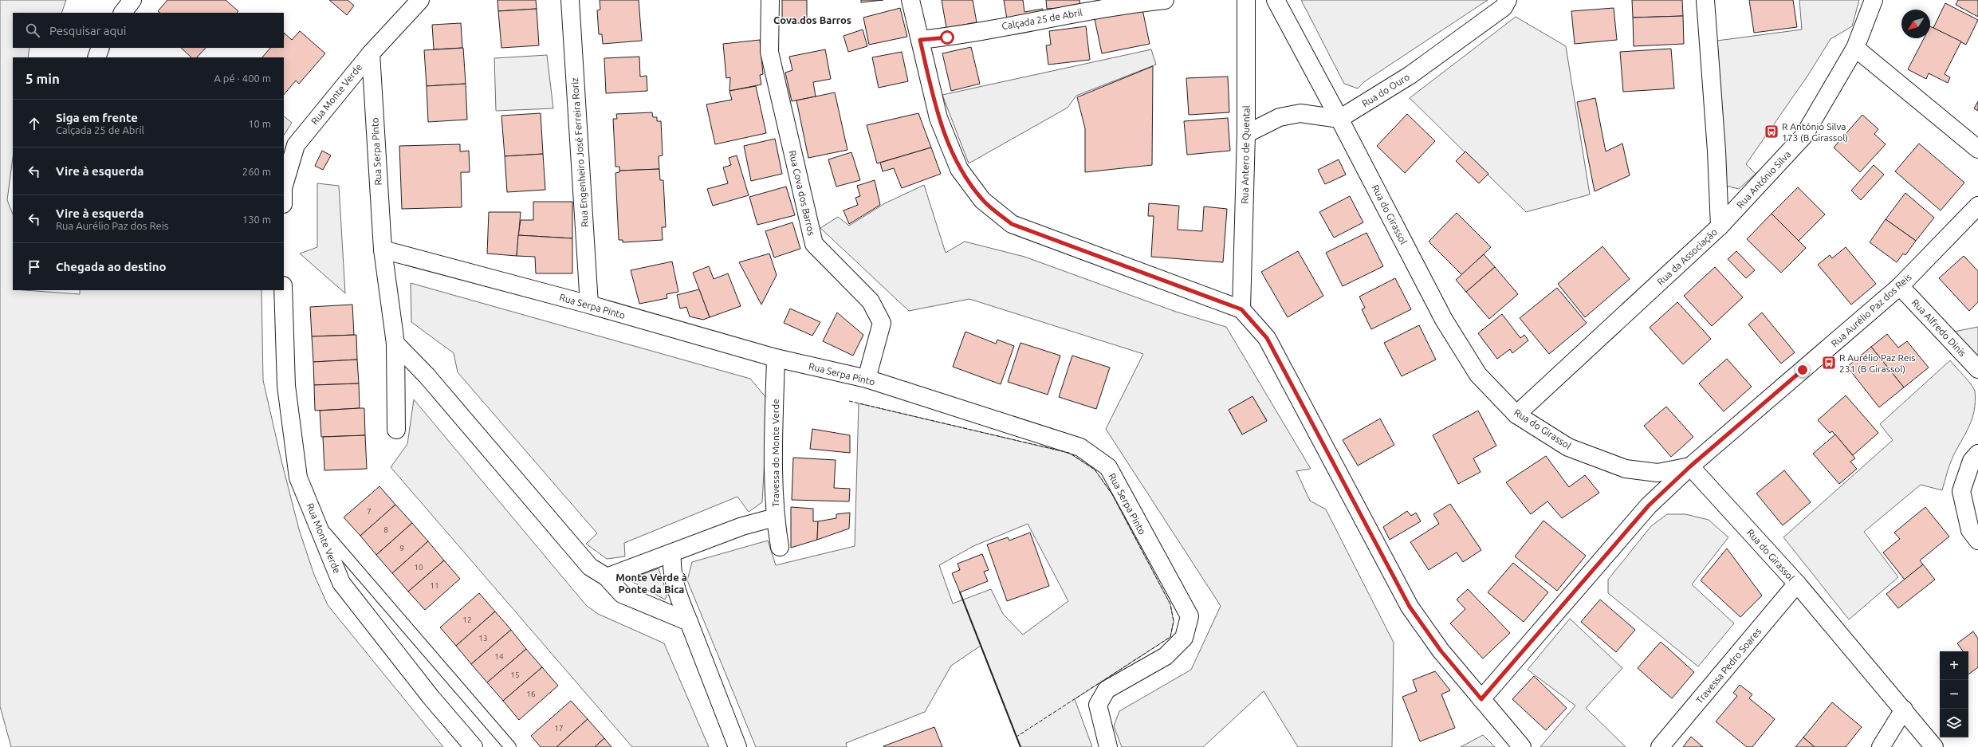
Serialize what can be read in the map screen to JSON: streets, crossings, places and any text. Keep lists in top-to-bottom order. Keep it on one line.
{"streets":{"street":["Calçada 25 de Abril","Rua do Ouro","Rua Monte Verde","Rua Serpa Pinto","Rua Engenheiro José Ferreira Roriz","Rua Antero de Quental","Rua António Silva","Rua Cova dos Barros","Rua do Girassol","Rua da Associação","Rua Aurélio Paz dos Reis","Rua Alfredo Dinis","Travessa do Monte Verde","Travessa Pedro Soares"]},"crossings":[["Rua do Ouro","Rua do Girassol"],["Rua Monte Verde","Rua Serpa Pinto"],["Rua Serpa Pinto","Rua Engenheiro José Ferreira Roriz"],["Rua Serpa Pinto","Rua Cova dos Barros"],["Rua Serpa Pinto","Travessa do Monte Verde"],["Rua António Silva","Rua da Associação"],["Rua do Girassol","Rua da Associação"],["Rua do Girassol","Rua Aurélio Paz dos Reis"],["Rua do Girassol","Travessa Pedro Soares"],["Rua Aurélio Paz dos Reis","Rua Alfredo Dinis"]],"districts":["Cova dos Barros","Monte Verde à Ponte da Bica"],"places":{"bus stop":["R António Silva 173 (B Girassol)","R Aurélio Paz Reis 231 (B Girassol)"]},"house_numbers":["7","8","9","10","11","12","13","14","15","16","17"],"north":"bottom left","page":{"search":"Pesquisar aqui","heading":["5 min","A pé · 400 m"],"list":[["Siga em frente","Calçada 25 de Abril","10 m"],["Vire à esquerda","260 m"],["Vire à esquerda","Rua Aurélio Paz dos Reis","130 m"],"Chegada ao destino"],"map_buttons":["+","−"]}}
